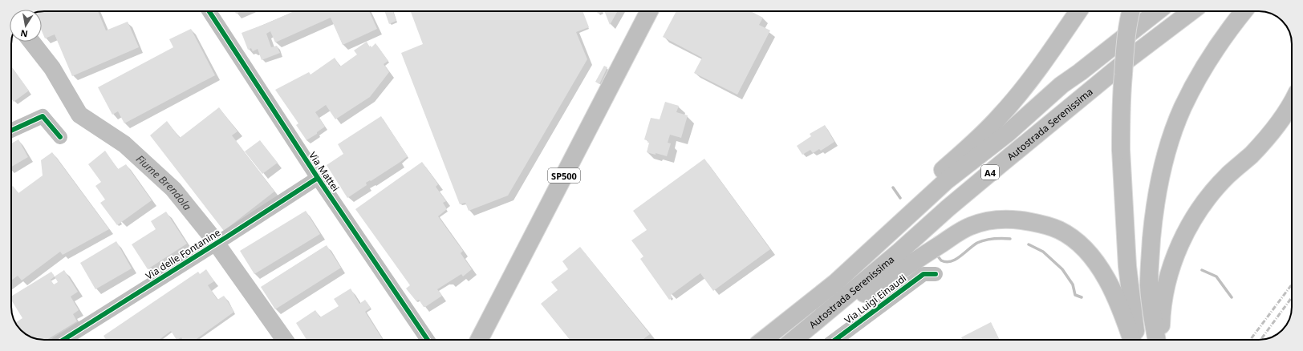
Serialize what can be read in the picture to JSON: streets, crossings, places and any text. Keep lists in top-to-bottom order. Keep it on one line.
{"streets":{"main road":["Autostrada Serenissima","A4","SP500"],"street":["Via Mattei","Via delle Fontanine","Via Luigi Einaudi"]},"crossings":[["Via Mattei","Via delle Fontanine"]],"water":["Fiume Brendola"],"north":"bottom"}
